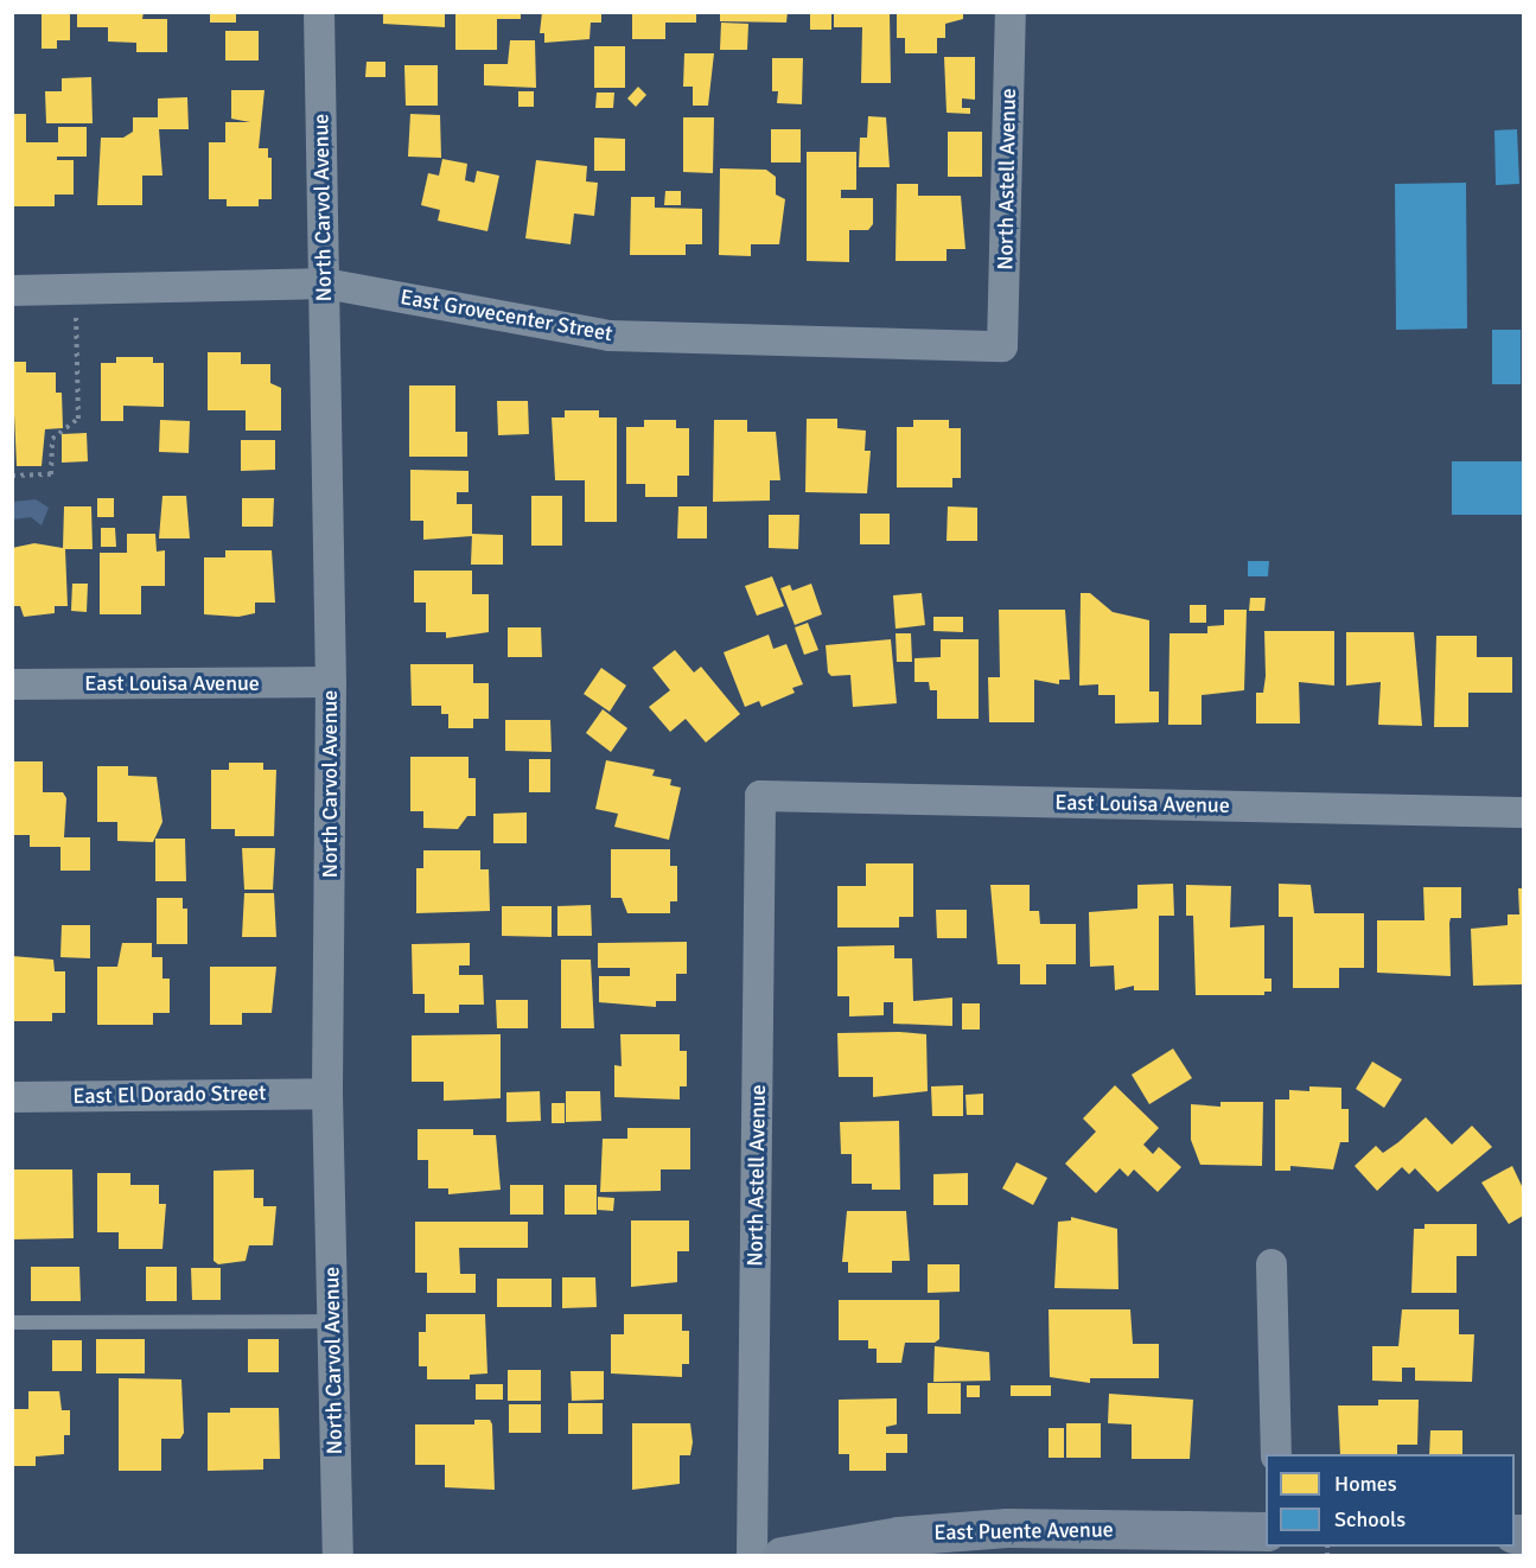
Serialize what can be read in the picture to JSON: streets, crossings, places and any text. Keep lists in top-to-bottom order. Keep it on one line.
{"streets":{"main road":["East Puente Avenue"],"street":["North Astell Avenue","North Carvol Avenue","East Grovecenter Street","East Louisa Avenue","East El Dorado Street"]},"crossings":[["North Astell Avenue","East Grovecenter Street"],["North Astell Avenue","East Louisa Avenue"],["North Carvol Avenue","East Grovecenter Street"],["North Carvol Avenue","East Louisa Avenue"],["North Carvol Avenue","East El Dorado Street"]],"legend":["Homes","Schools"]}
